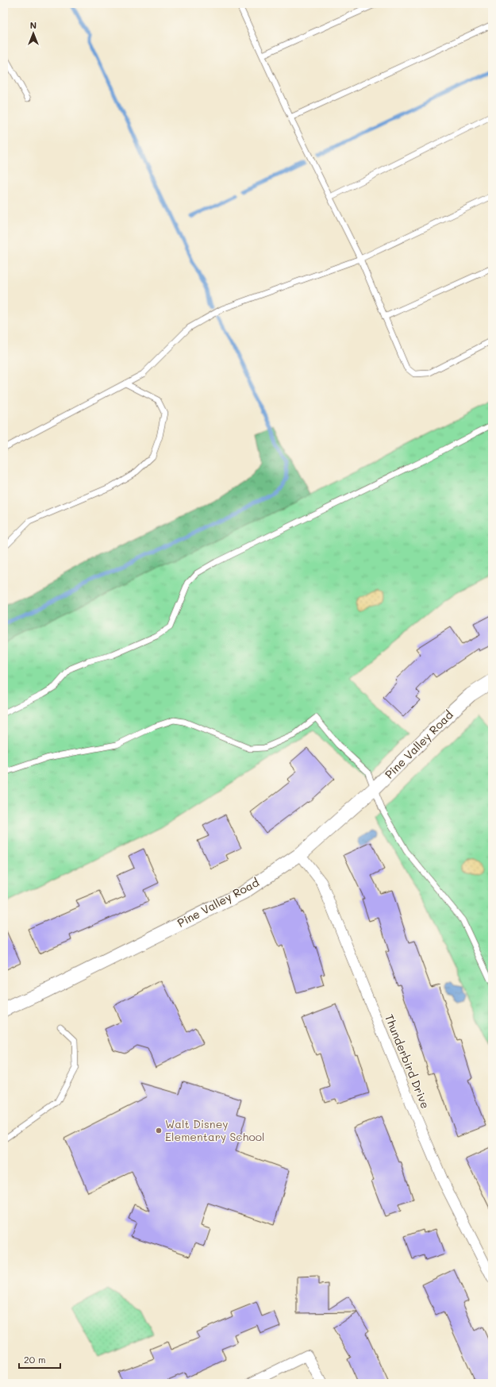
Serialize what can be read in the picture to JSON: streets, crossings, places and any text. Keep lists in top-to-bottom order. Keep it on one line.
{"streets":{"street":["Pine Valley Road","Thunderbird Drive"]},"crossings":[["Pine Valley Road","Thunderbird Drive"]],"places":["Walt Disney Elementary School"],"scale_bar":"20 m","north":"top"}
